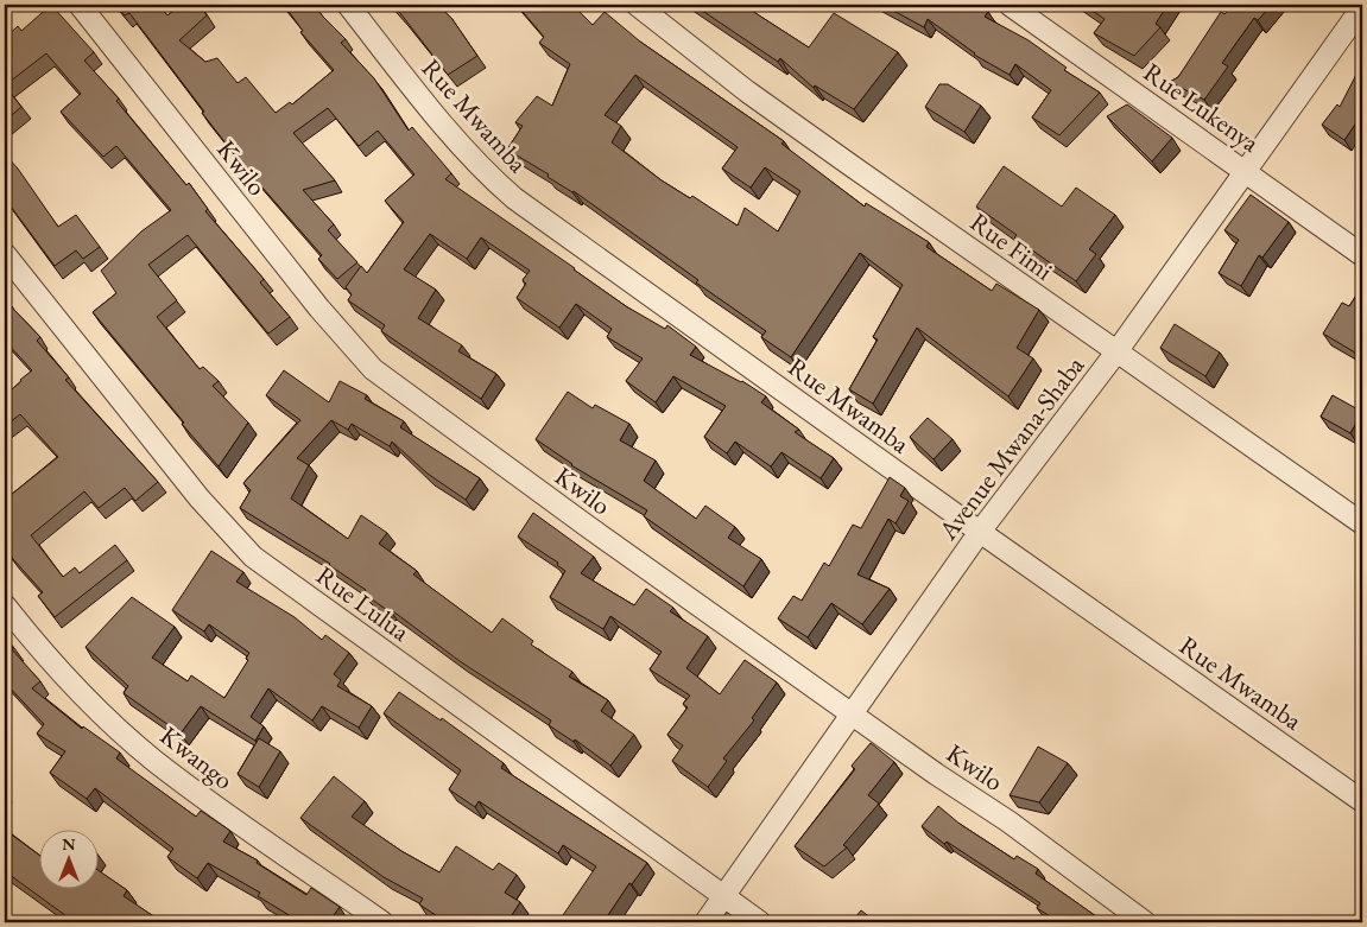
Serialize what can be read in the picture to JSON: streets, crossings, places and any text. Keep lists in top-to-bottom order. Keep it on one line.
{"streets":{"street":["Rue Lukenya","Rue Mwamba","Kwilo","Rue Fimi","Avenue Mwana-Shaba","Rue Lulua","Kwango"]},"crossings":[["Rue Lukenya","Avenue Mwana-Shaba"],["Rue Mwamba","Avenue Mwana-Shaba"],["Kwilo","Avenue Mwana-Shaba"],["Rue Fimi","Avenue Mwana-Shaba"],["Avenue Mwana-Shaba","Rue Lulua"]],"north":"top"}
